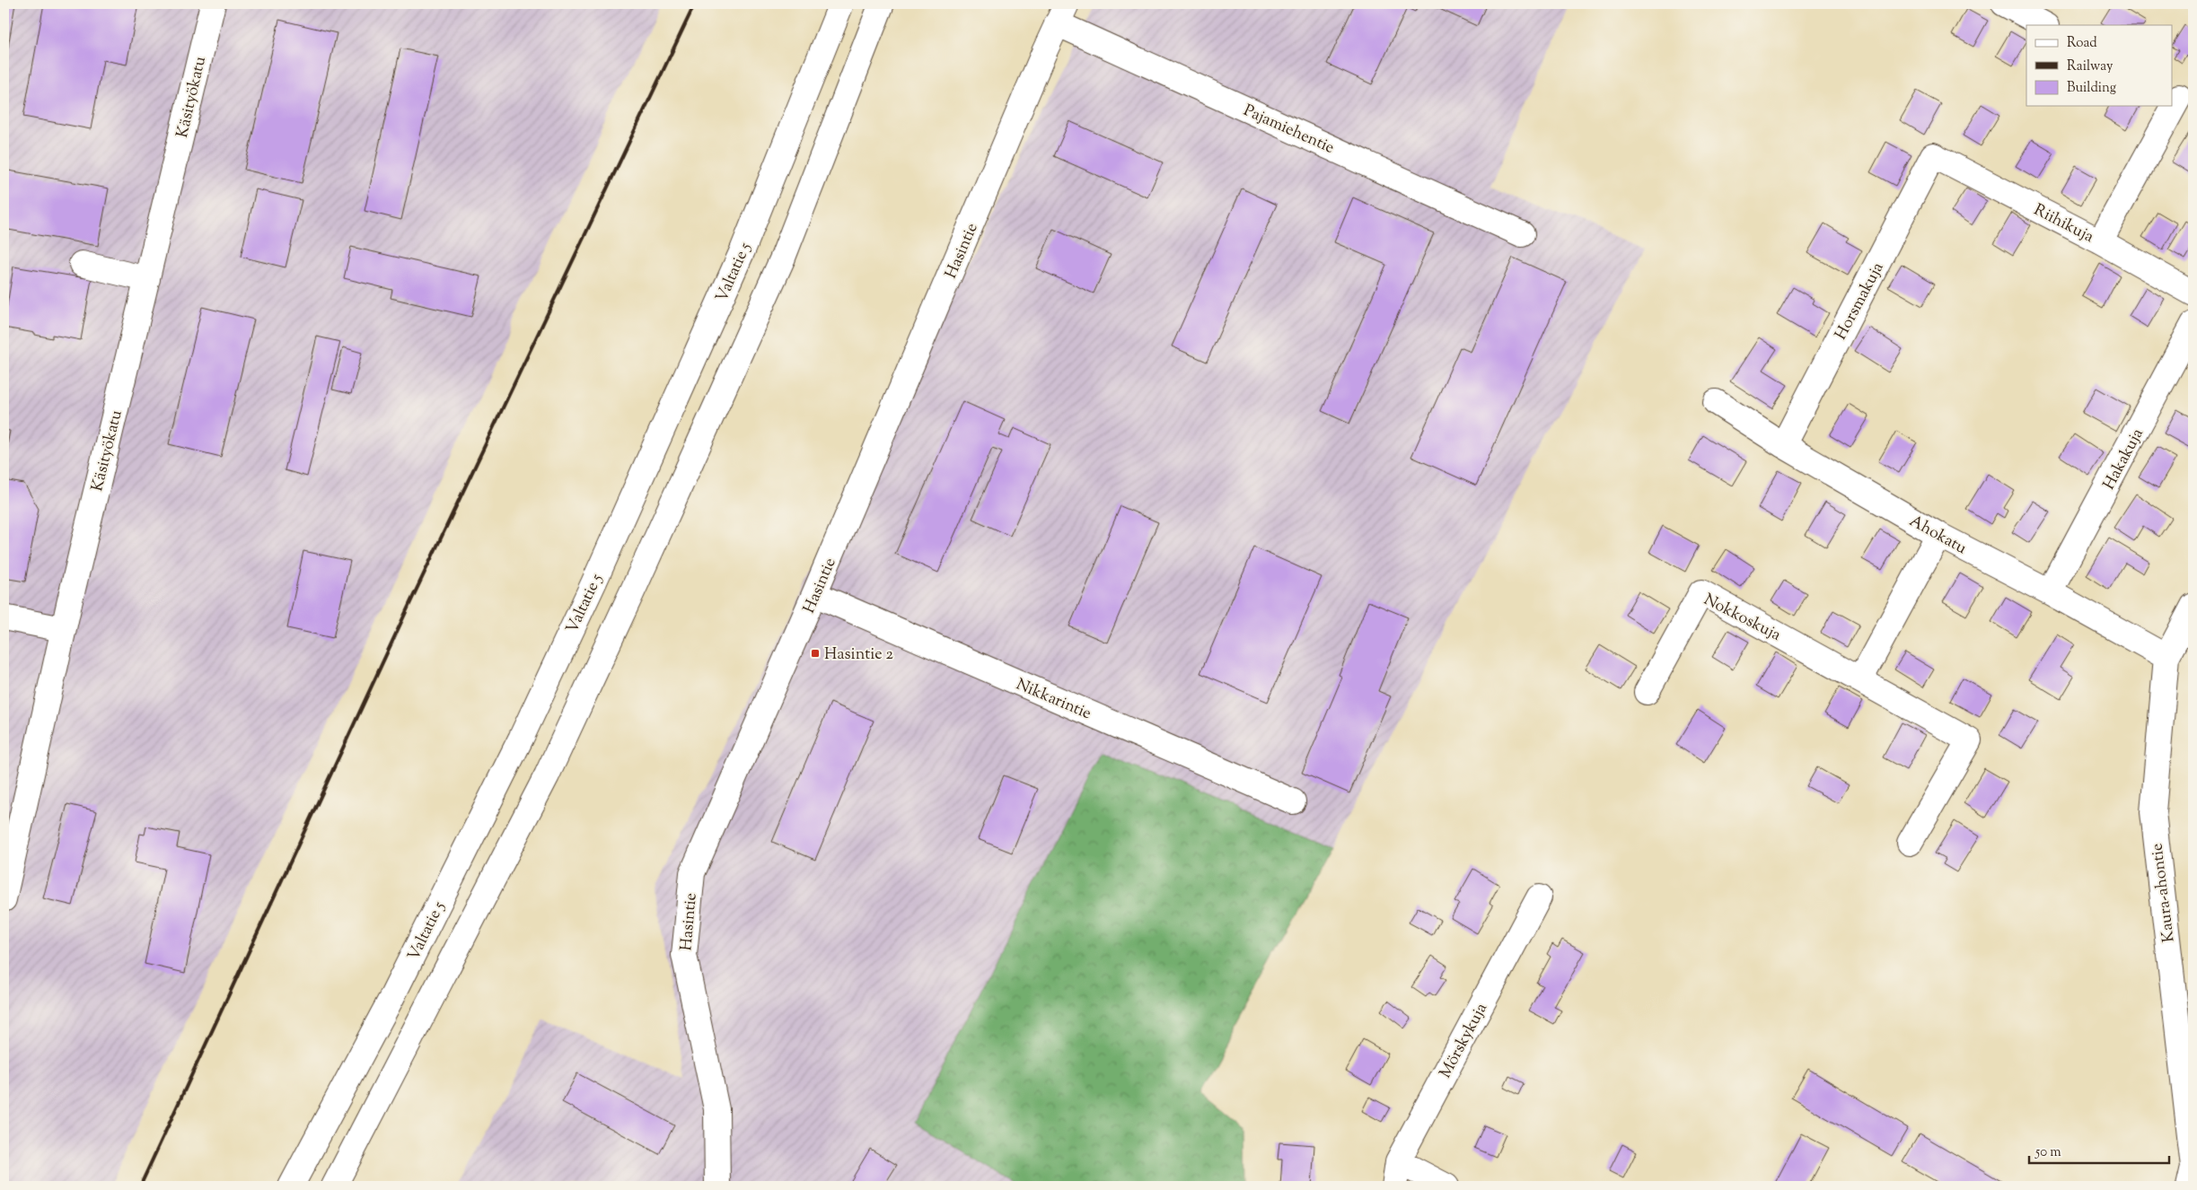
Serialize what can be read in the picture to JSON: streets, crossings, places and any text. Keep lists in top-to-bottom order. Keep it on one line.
{"streets":{"main road":["Käsityökatu","Pajamiehentie","Riihikuja","Hasintie","Valtatie 5","Horsmakuja","Hakakuja","Ahokatu","Nokkoskuja","Nikkarintie","Kaura-ahontie","Mörskykuja"]},"crossings":[["Pajamiehentie","Hasintie"],["Riihikuja","Horsmakuja"],["Hasintie","Nikkarintie"],["Horsmakuja","Ahokatu"],["Hakakuja","Ahokatu"],["Ahokatu","Kaura-ahontie"]],"places":{"transit":["Hasintie 2"]},"legend":["Road","Railway","Building"],"scale_bar":"50 m"}
